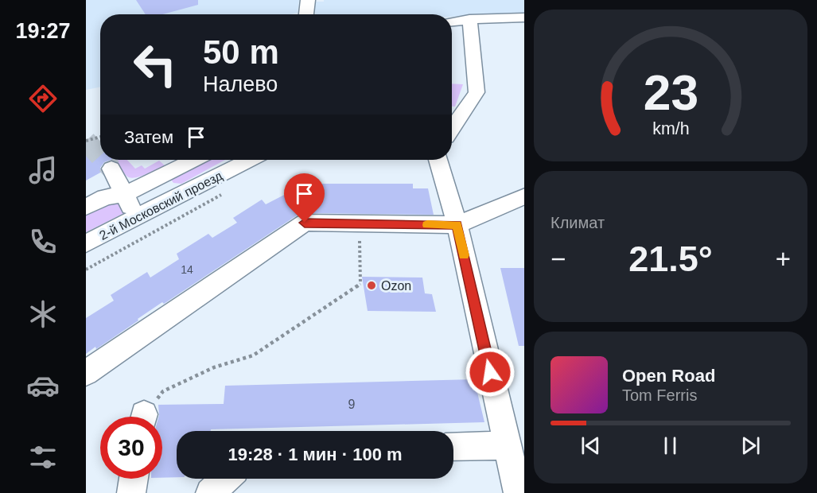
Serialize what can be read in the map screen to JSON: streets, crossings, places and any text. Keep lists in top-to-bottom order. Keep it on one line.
{"streets":{"street":["2-й Московский проезд"]},"places":["Ozon"],"house_numbers":["14","9"],"page":{"tabs":"19:27","turn":["50 m","Налево"],"then":"Затем","tile":"Климат","heat":["−","21.5°","+"],"song":["Open Road","Tom Ferris"],"limit":"30","trip":"19:28 · 1 мин · 100 m","gauge":["23","km/h"]}}
